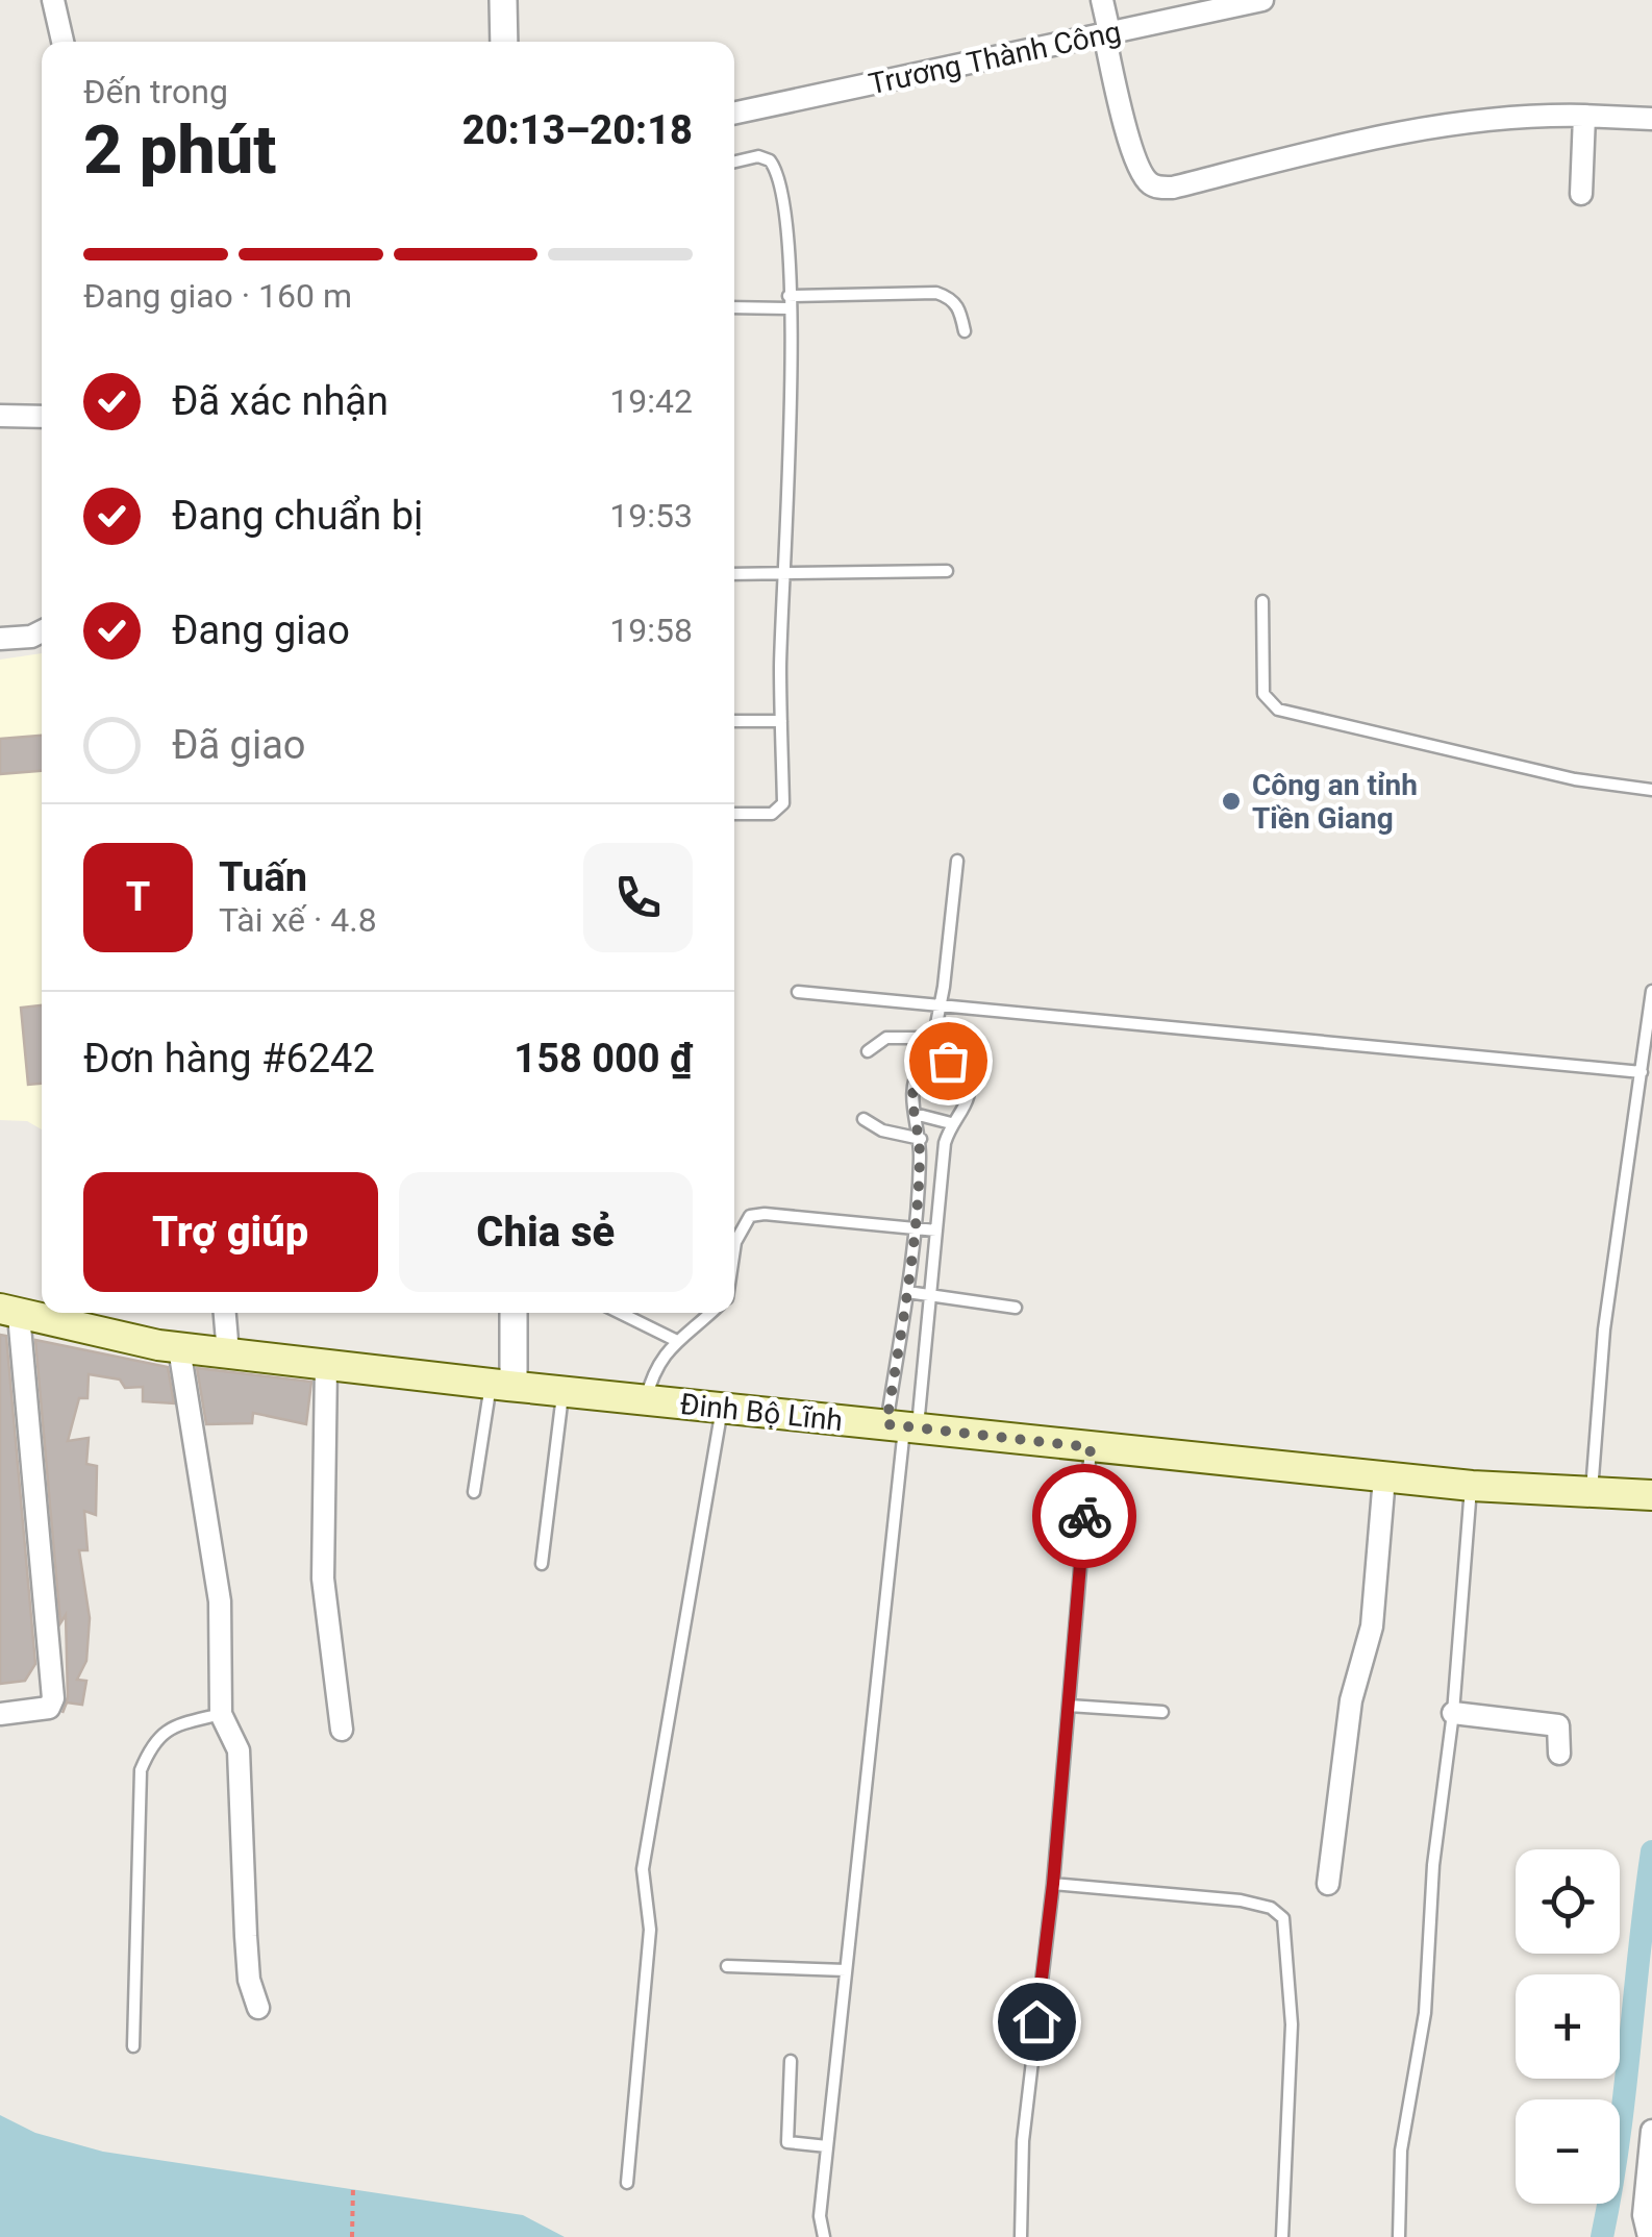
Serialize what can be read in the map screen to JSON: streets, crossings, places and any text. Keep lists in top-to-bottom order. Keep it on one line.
{"streets":{"main road":["Đinh Bộ Lĩnh"],"street":["Trương Thành Công"]},"places":["Công an tỉnh Tiền Giang"],"page":{"heading":["2 phút","Đến trong","20:13–20:18"],"panel":["Tuấn","Tài xế · 4.8","Đơn hàng #6242","158 000 ₫"],"bar":"Đang giao · 160 m","list":[["Đã xác nhận","19:42"],["Đang chuẩn bị","19:53"],["Đang giao","19:58"],"Đã giao"],"round":"T","buttons":["Trợ giúp","Chia sẻ"],"map_buttons":["+","−"]}}
